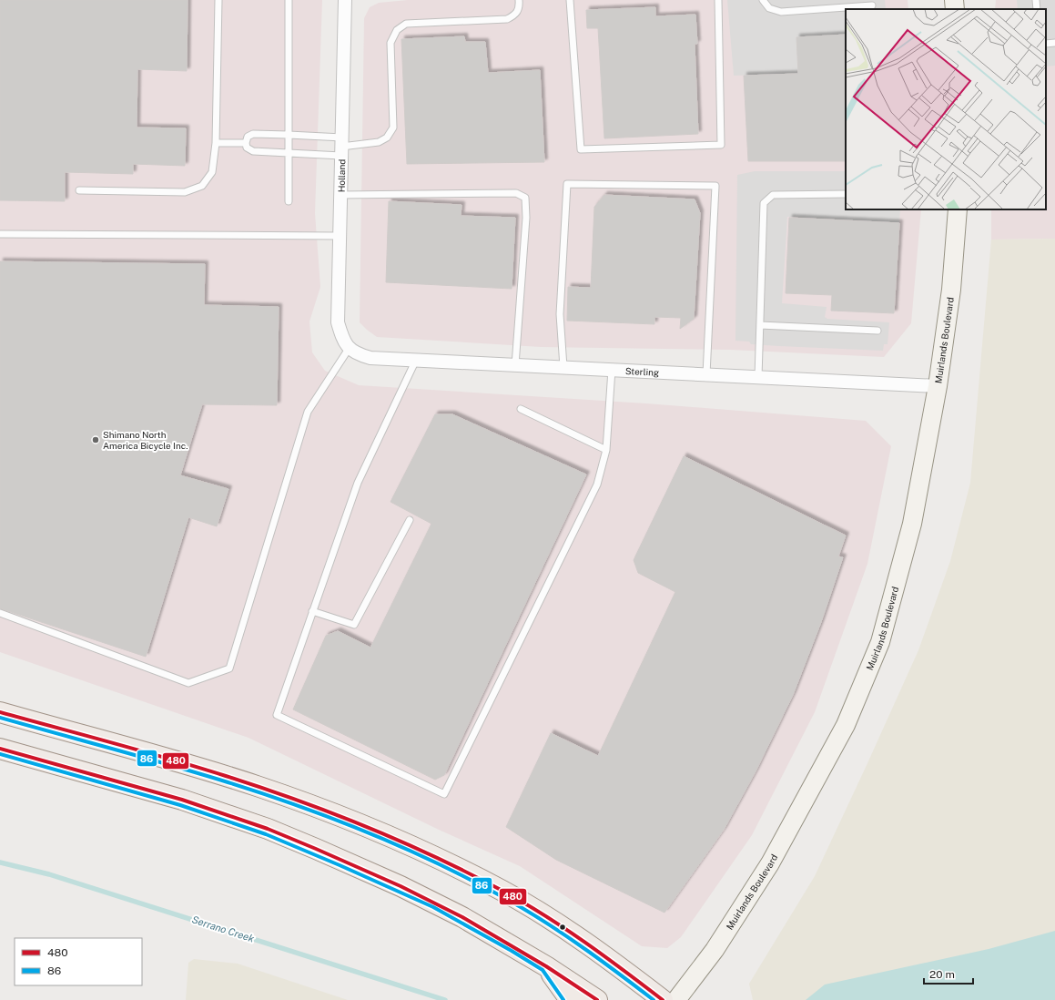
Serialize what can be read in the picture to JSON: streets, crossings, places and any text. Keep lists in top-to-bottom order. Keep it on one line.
{"streets":{"main road":["Muirlands Boulevard"],"street":["Holland","Sterling"]},"crossings":[["Holland","Sterling"],["Muirlands Boulevard","Sterling"]],"water":["Serrano Creek"],"places":["Shimano North America Bicycle Inc."],"lines":["transit line 480","transit line 86"],"legend":["480","86"],"scale_bar":"20 m"}
